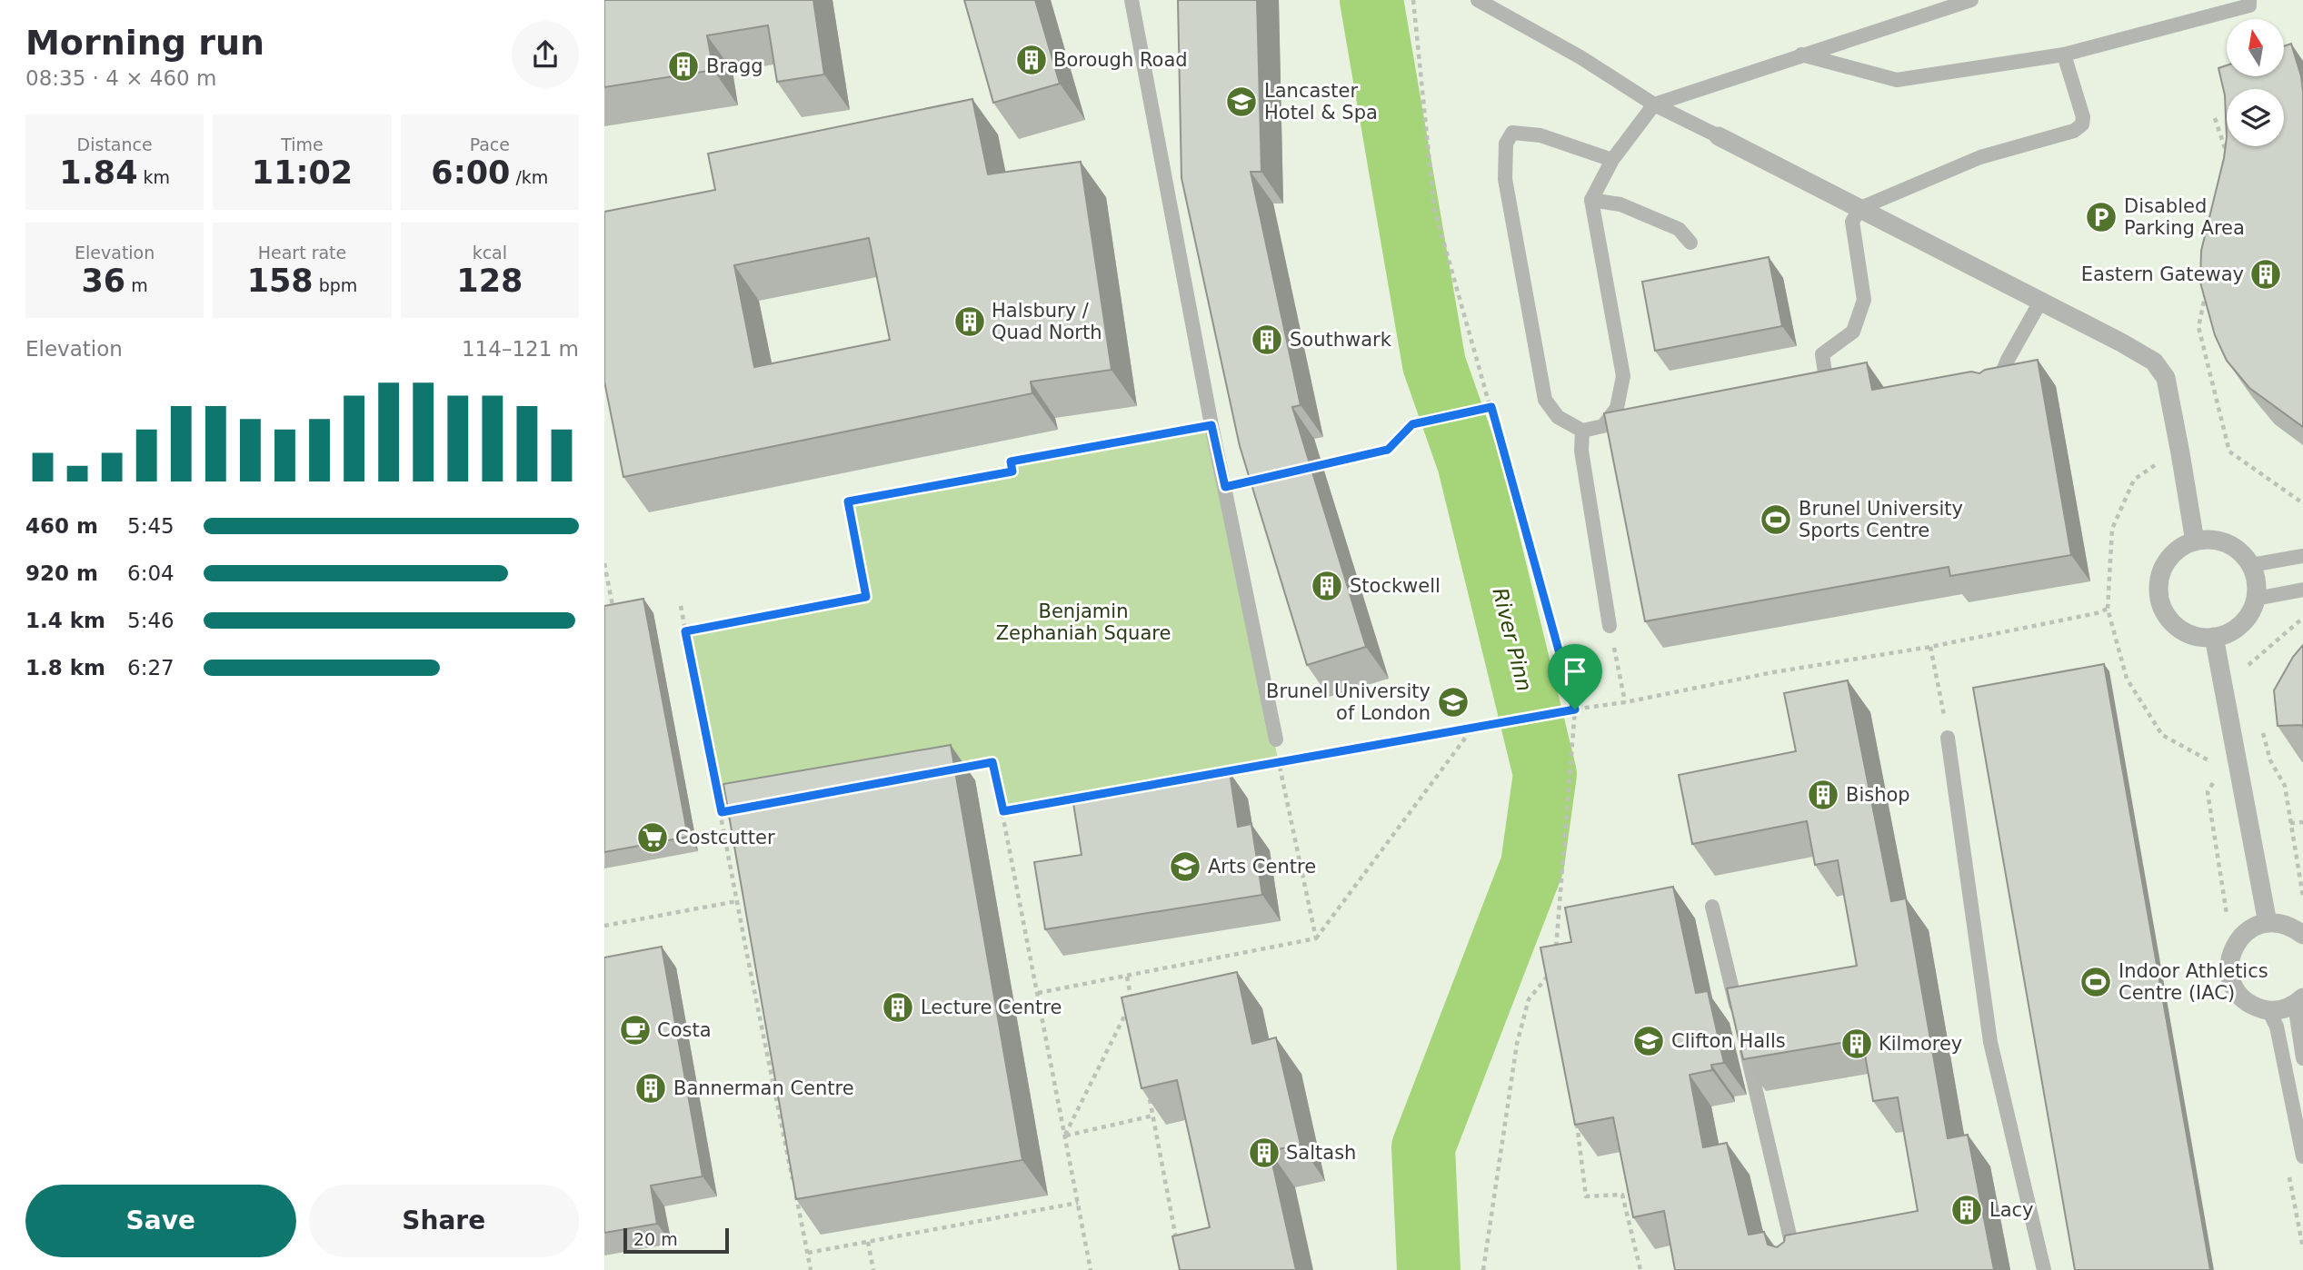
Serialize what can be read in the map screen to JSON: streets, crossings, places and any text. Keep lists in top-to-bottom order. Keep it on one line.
{"water":["River Pinn"],"parks":["Benjamin Zephaniah Square"],"places":{"building":["Borough Road","Bragg","Eastern Gateway","Halsbury / Quad North","Southwark","Stockwell","Bishop","Lecture Centre","Kilmorey","Bannerman Centre","Saltash","Lacy"],"school or university":["Lancaster Hotel & Spa","Brunel University of London","Arts Centre","Clifton Halls"],"parking":["Disabled Parking Area"],"sports":["Brunel University Sports Centre","Indoor Athletics Centre (IAC)"],"supermarket":["Costcutter"],"cafe":["Costa"]},"scale_bar":"20 m","north":"top","page":{"heading":["Morning run","08:35 · 4 × 460 m"],"stats":[["Distance","1.84 km"],["Time","11:02"],["Pace","6:00 /km"],["Elevation","36 m"],["Heart rate","158 bpm"],["kcal","128"]],"chart":["Elevation","114–121 m"],"list":[{"name":"460 m","note":"5:45"},{"name":"920 m","note":"6:04"},{"name":"1.4 km","note":"5:46"},{"name":"1.8 km","note":"6:27"}],"buttons":["Save","Share"],"scale":"20 m"}}
